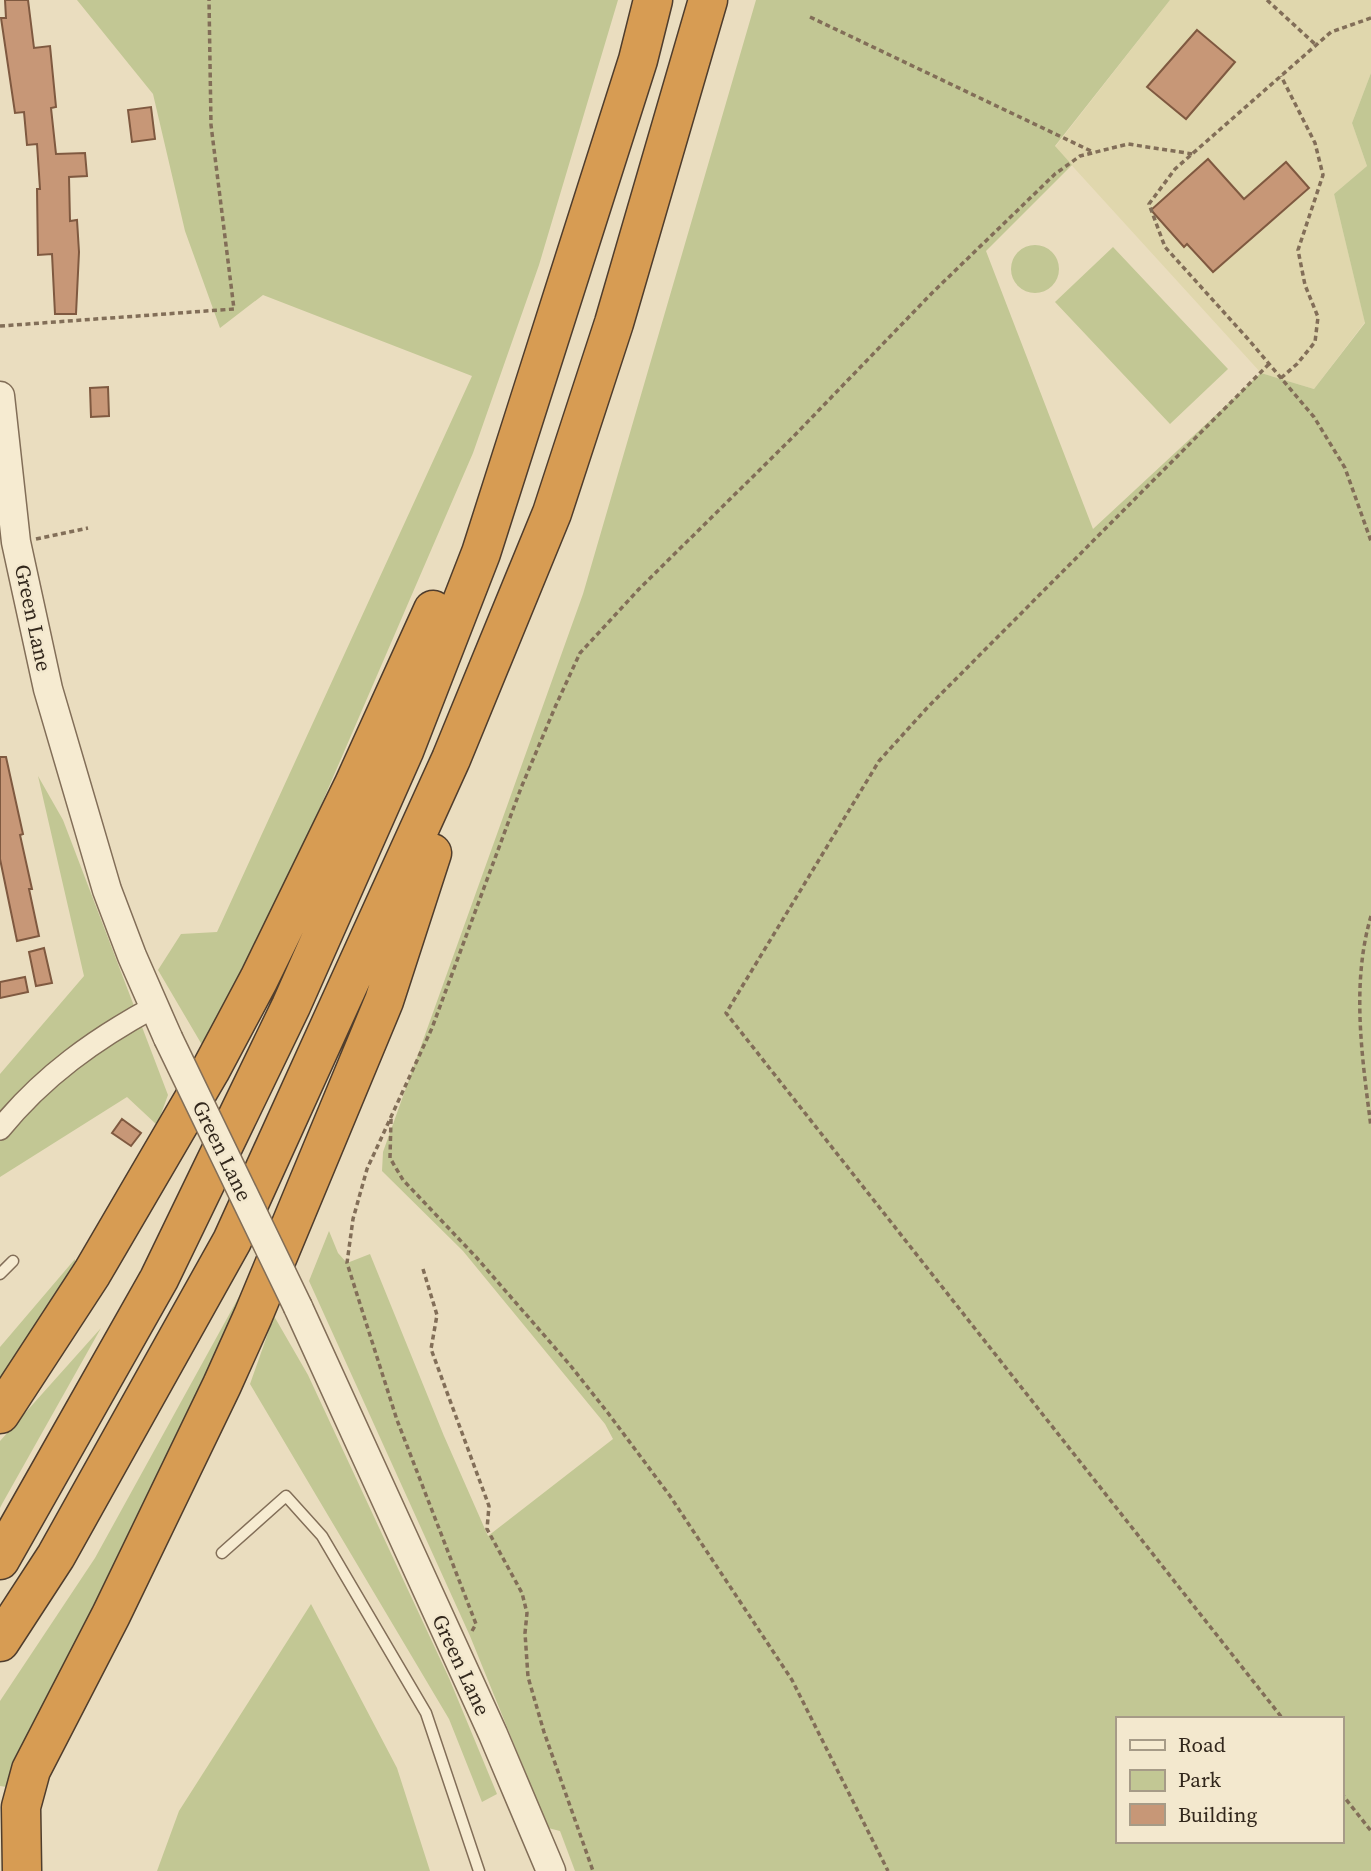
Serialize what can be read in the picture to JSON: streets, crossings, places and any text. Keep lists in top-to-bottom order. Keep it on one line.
{"streets":{"street":["Green Lane"]},"legend":["Road","Park","Building"]}
